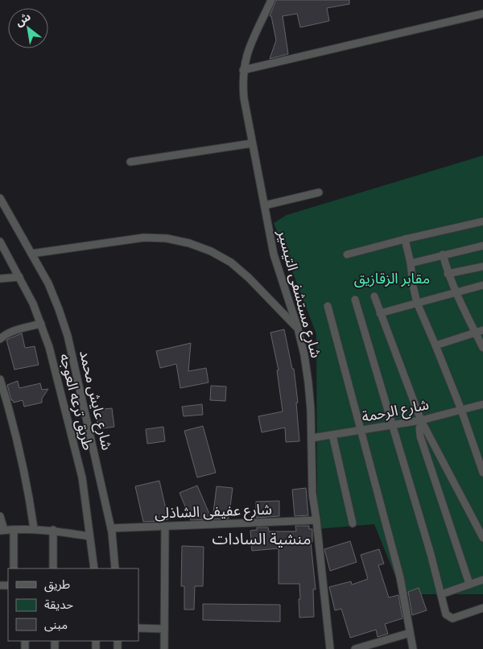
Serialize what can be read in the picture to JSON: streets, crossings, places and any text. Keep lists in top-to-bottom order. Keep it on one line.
{"streets":{"street":["شارع مستشفى التيسير","شارع عايش محمد","طريق ترعه العوجه","شارع الرحمة","شارع عفيفى الشاذلى"]},"crossings":[["شارع مستشفى التيسير","شارع الرحمة"],["شارع مستشفى التيسير","شارع عفيفى الشاذلى"],["شارع عايش محمد","شارع عفيفى الشاذلى"]],"districts":["منشية السادات"],"parks":["مقابر الزقازيق"],"legend":["طريق","حديقة","مبنى"],"north":"top left"}
